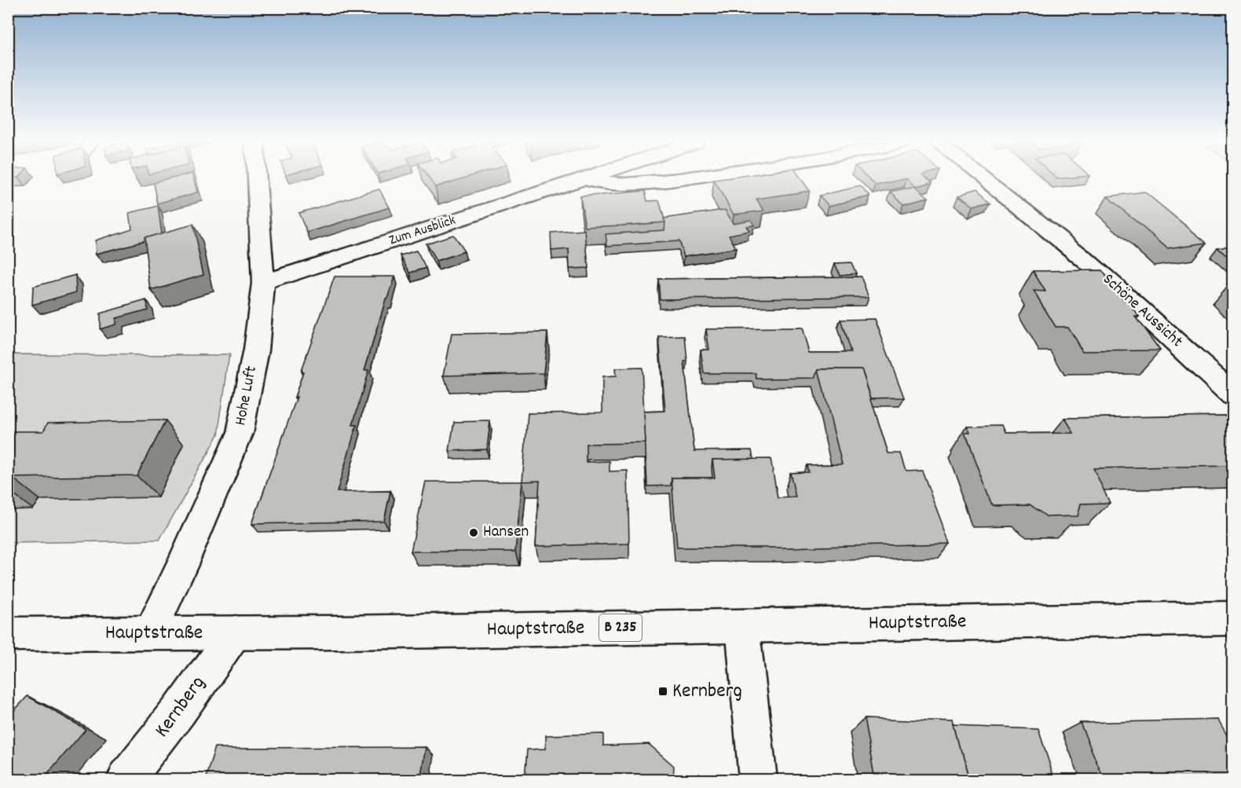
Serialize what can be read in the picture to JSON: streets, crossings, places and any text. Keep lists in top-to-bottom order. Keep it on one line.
{"streets":{"street":["Zum Ausblick","Schöne Aussicht","Hohe Luft","Hauptstraße","B 235","Kernberg"]},"crossings":[["Zum Ausblick","Hohe Luft"],["Hohe Luft","Hauptstraße"],["Hauptstraße","Kernberg"]],"places":{"other":["Hansen"],"transit":["Kernberg"]}}
